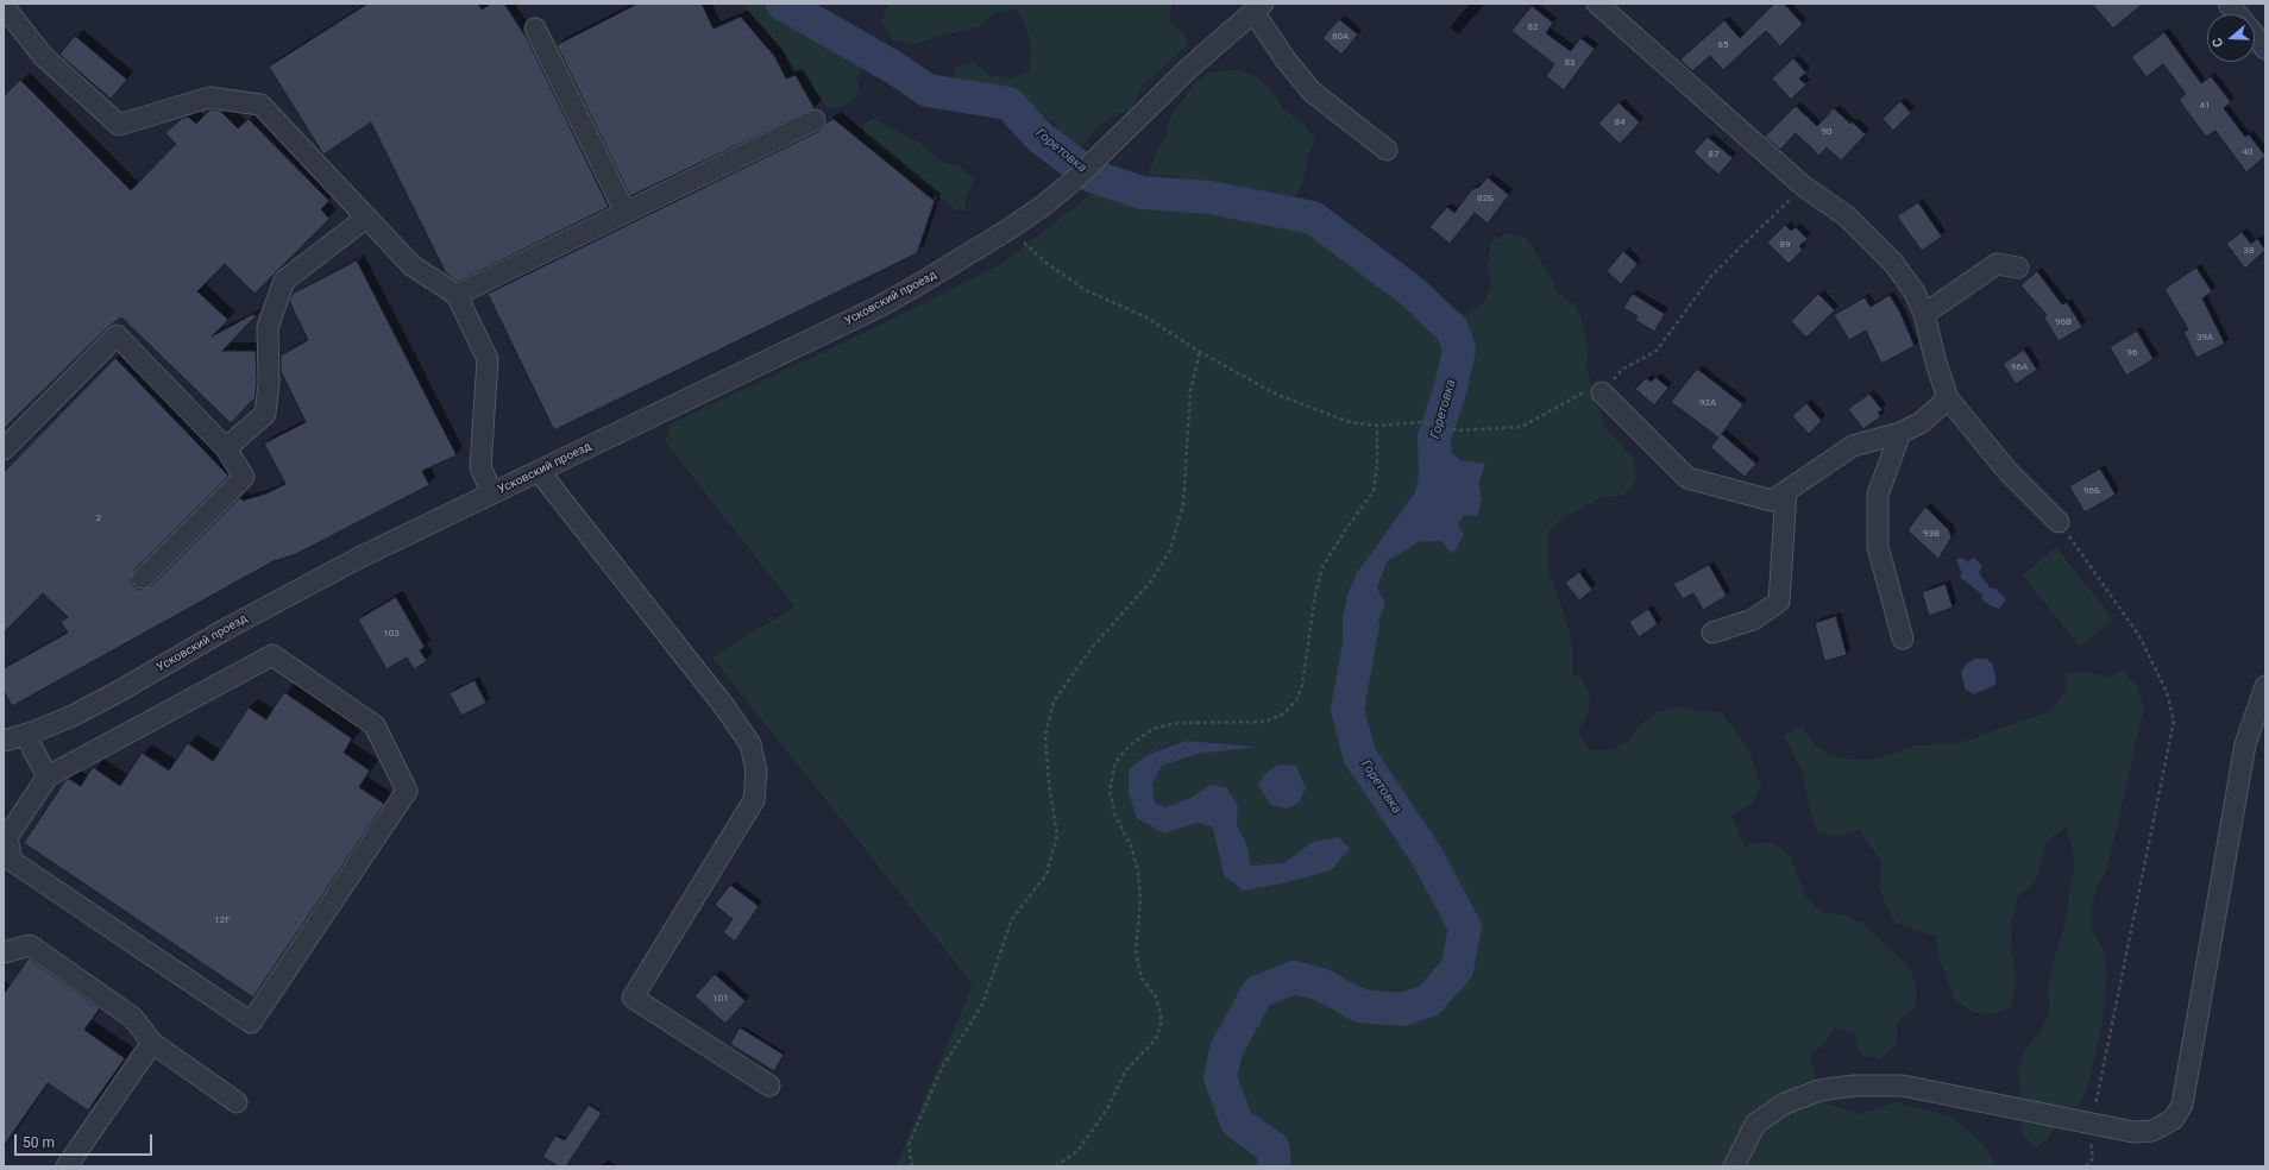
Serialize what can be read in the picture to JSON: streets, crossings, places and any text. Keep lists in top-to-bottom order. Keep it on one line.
{"streets":{"street":["Усковский проезд"]},"water":["Горетовка"],"house_numbers":["82","80А","85","83","41","84","90","40","87","82Б","89","38","96В","39А","96","96А","92А","96Б","2","93В","103","12Г","101"],"scale_bar":"50 m","north":"left"}
